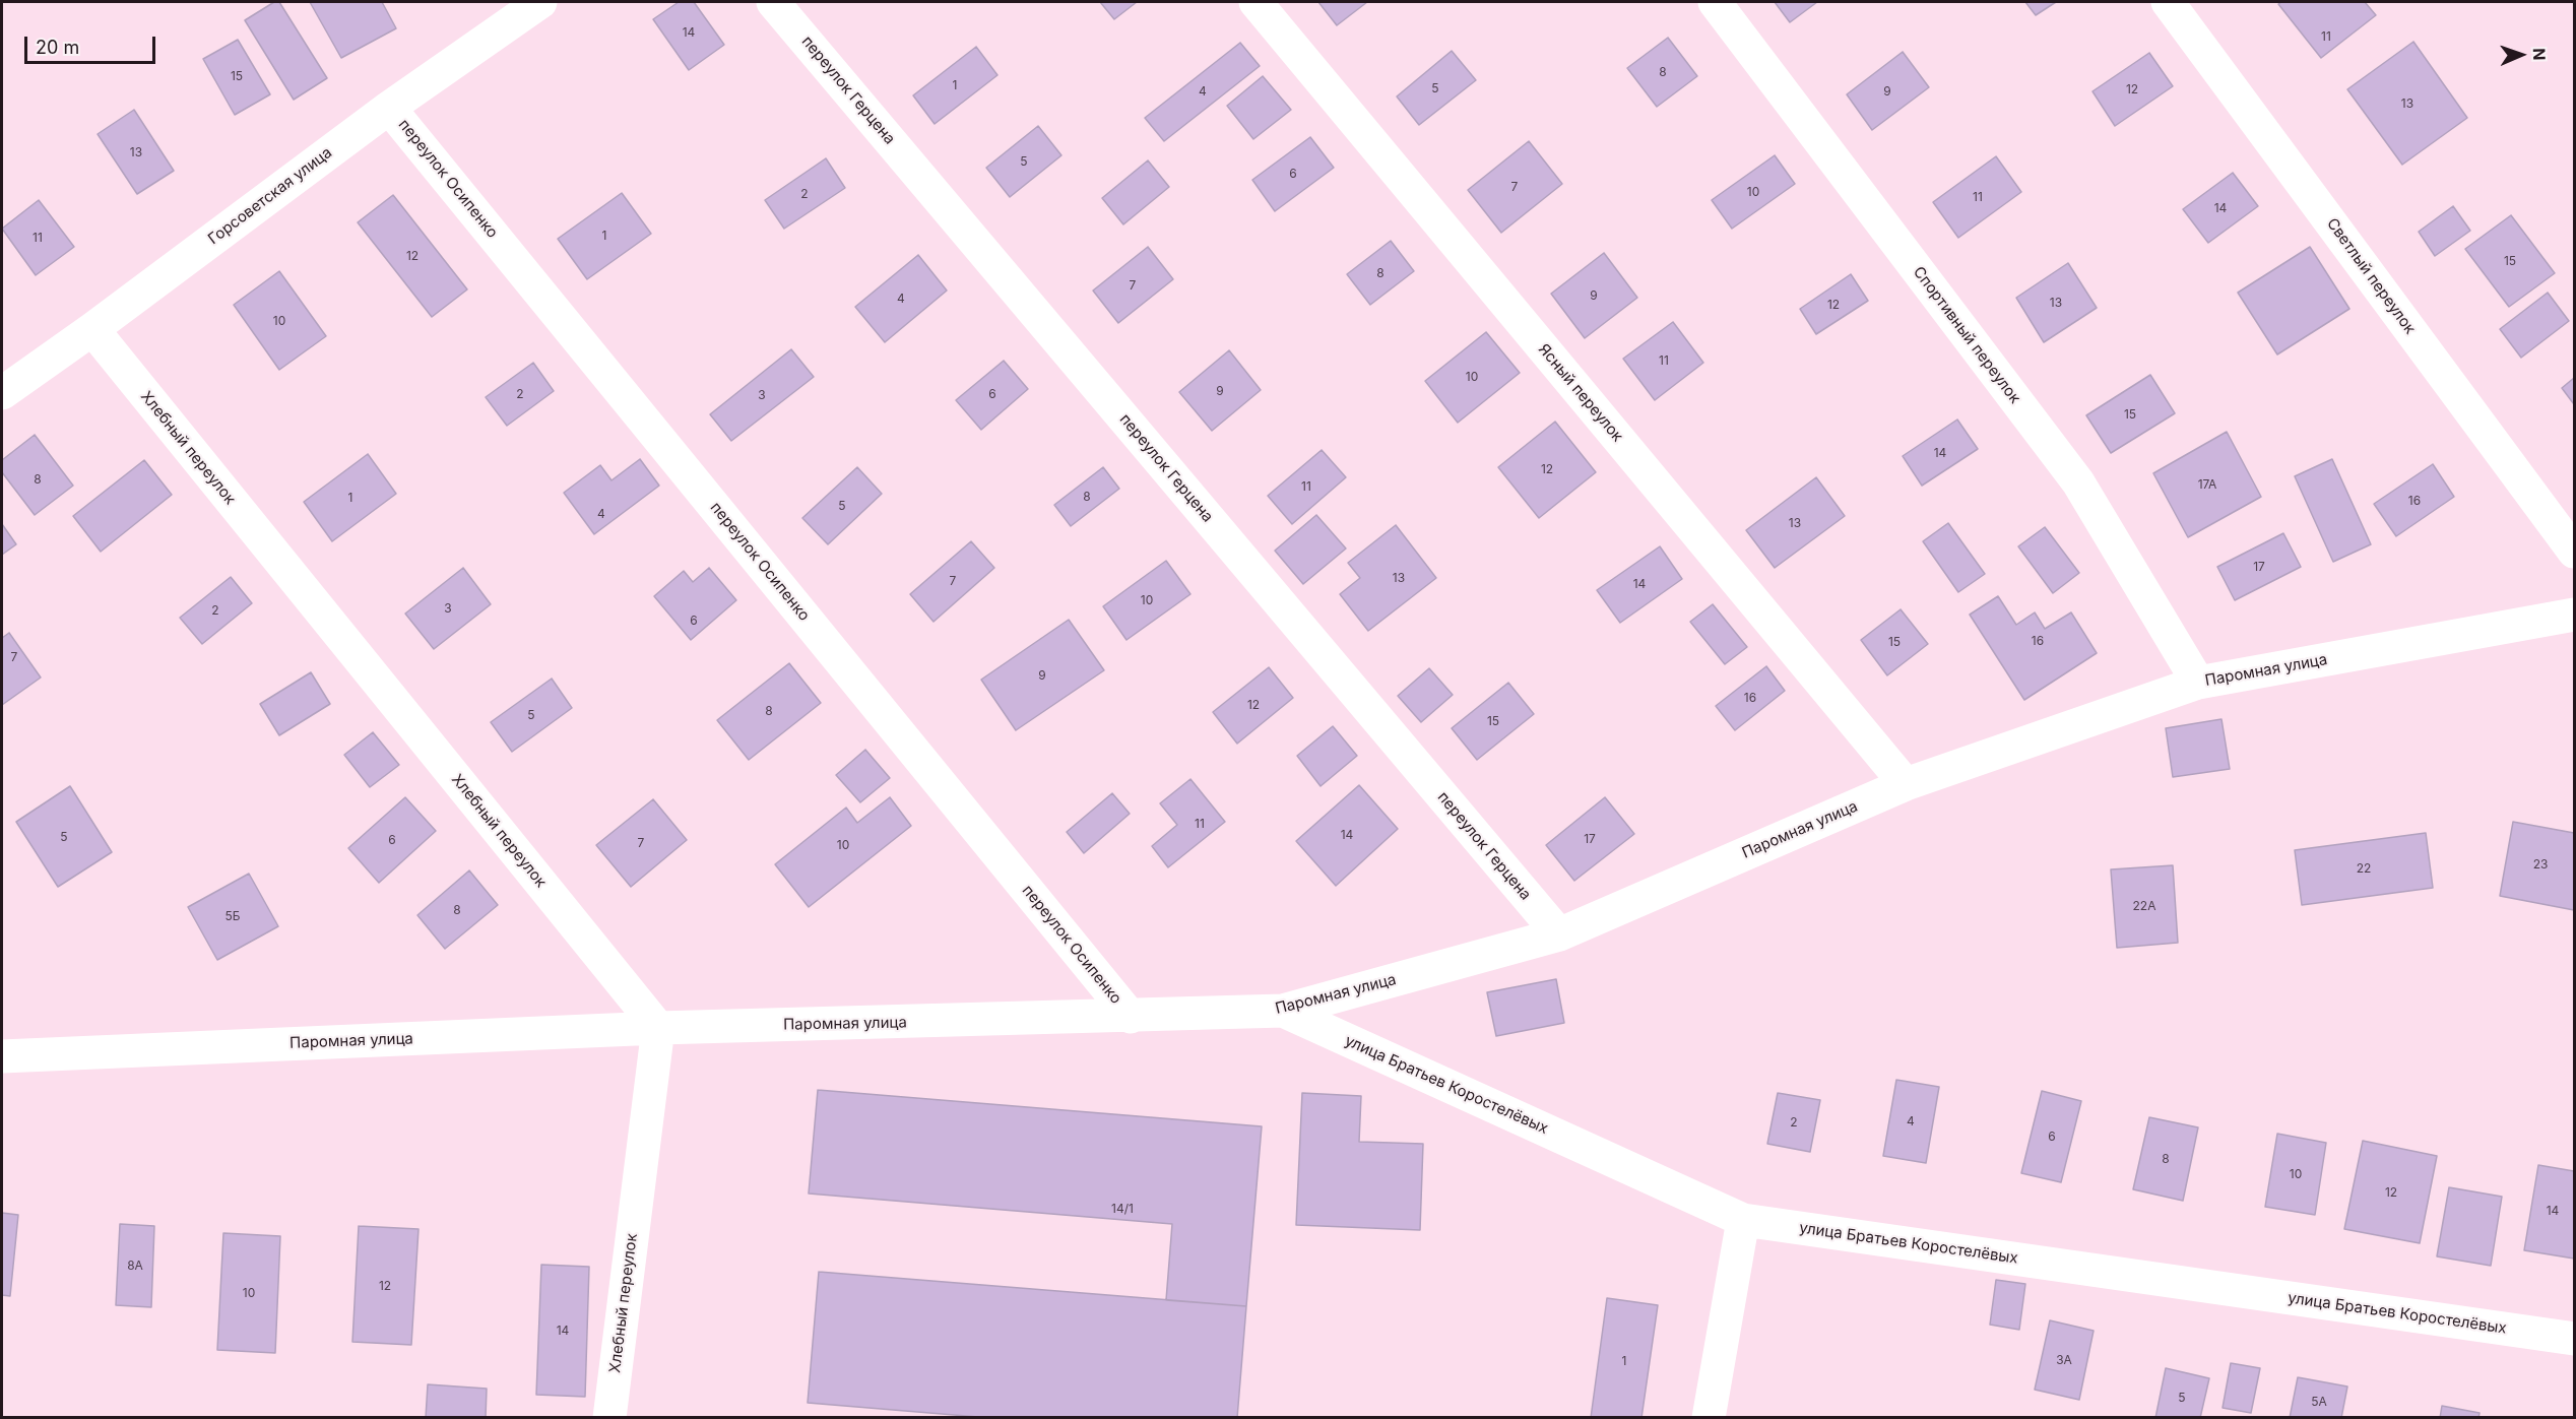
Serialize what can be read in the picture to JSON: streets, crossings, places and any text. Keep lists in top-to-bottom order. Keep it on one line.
{"streets":{"street":["переулок Герцена","переулок Осипенко","Горсоветская улица","Светлый переулок","Спортивный переулок","Ясный переулок","Хлебный переулок","Паромная улица","улица Братьев Коростелёвых"]},"crossings":[["переулок Герцена","Паромная улица"],["переулок Осипенко","Горсоветская улица"],["переулок Осипенко","Паромная улица"],["Горсоветская улица","Хлебный переулок"],["Спортивный переулок","Паромная улица"],["Ясный переулок","Паромная улица"],["Хлебный переулок","Паромная улица"],["Паромная улица","улица Братьев Коростелёвых"]],"house_numbers":["14","11","8","15","1","5","12","4","9","13","13","5","6","7","10","2","11","14","1","11","12","15","8","7","9","4","13","12","10","11","10","9","2","6","3","15","14","12","8","17А","11","8","1","16","5","4","13","17","13","7","14","10","3","2","6","16","15","7","9","16","12","8","5","15","11","14","5","17","6","7","10","23","22","22А","8","5Б","4","2","6","8","10","12","14/1","14","8А","12","10","14","3А","1","5","5А"],"scale_bar":"20 m","north":"right"}
